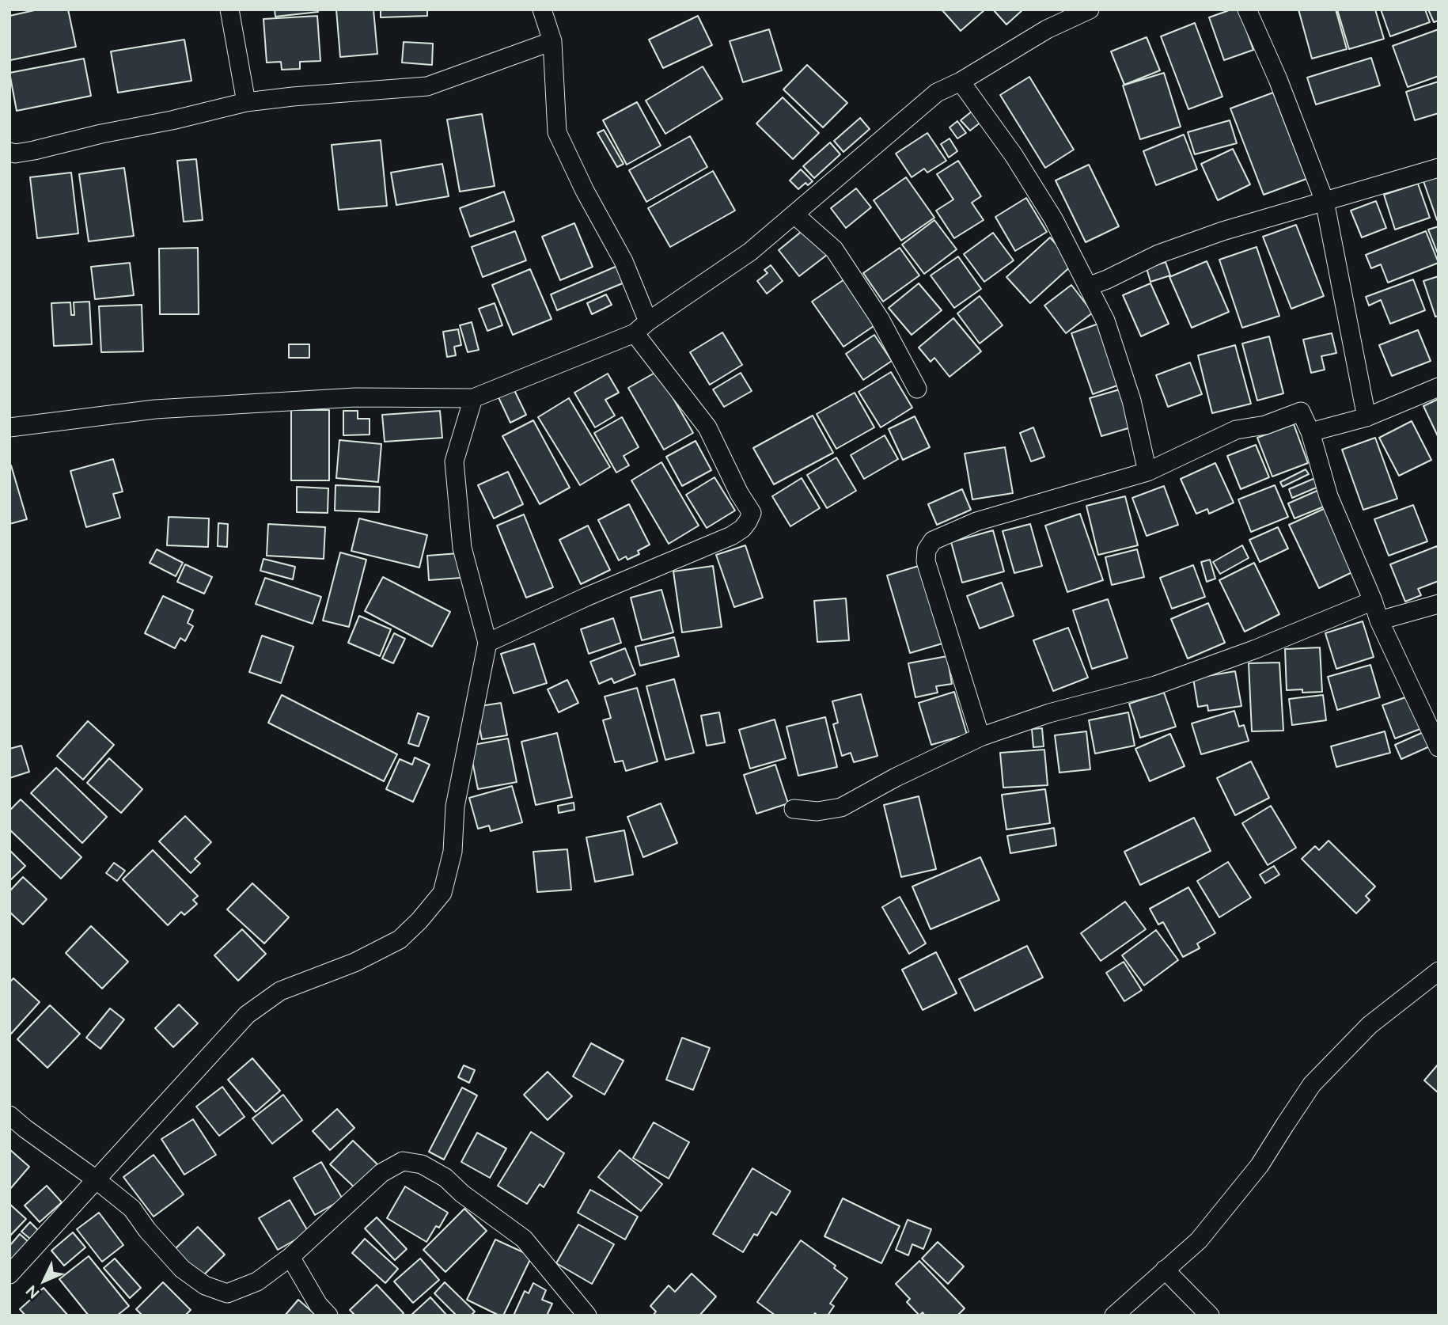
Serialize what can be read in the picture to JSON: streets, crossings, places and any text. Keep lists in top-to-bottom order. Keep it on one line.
{"north":"bottom left"}
